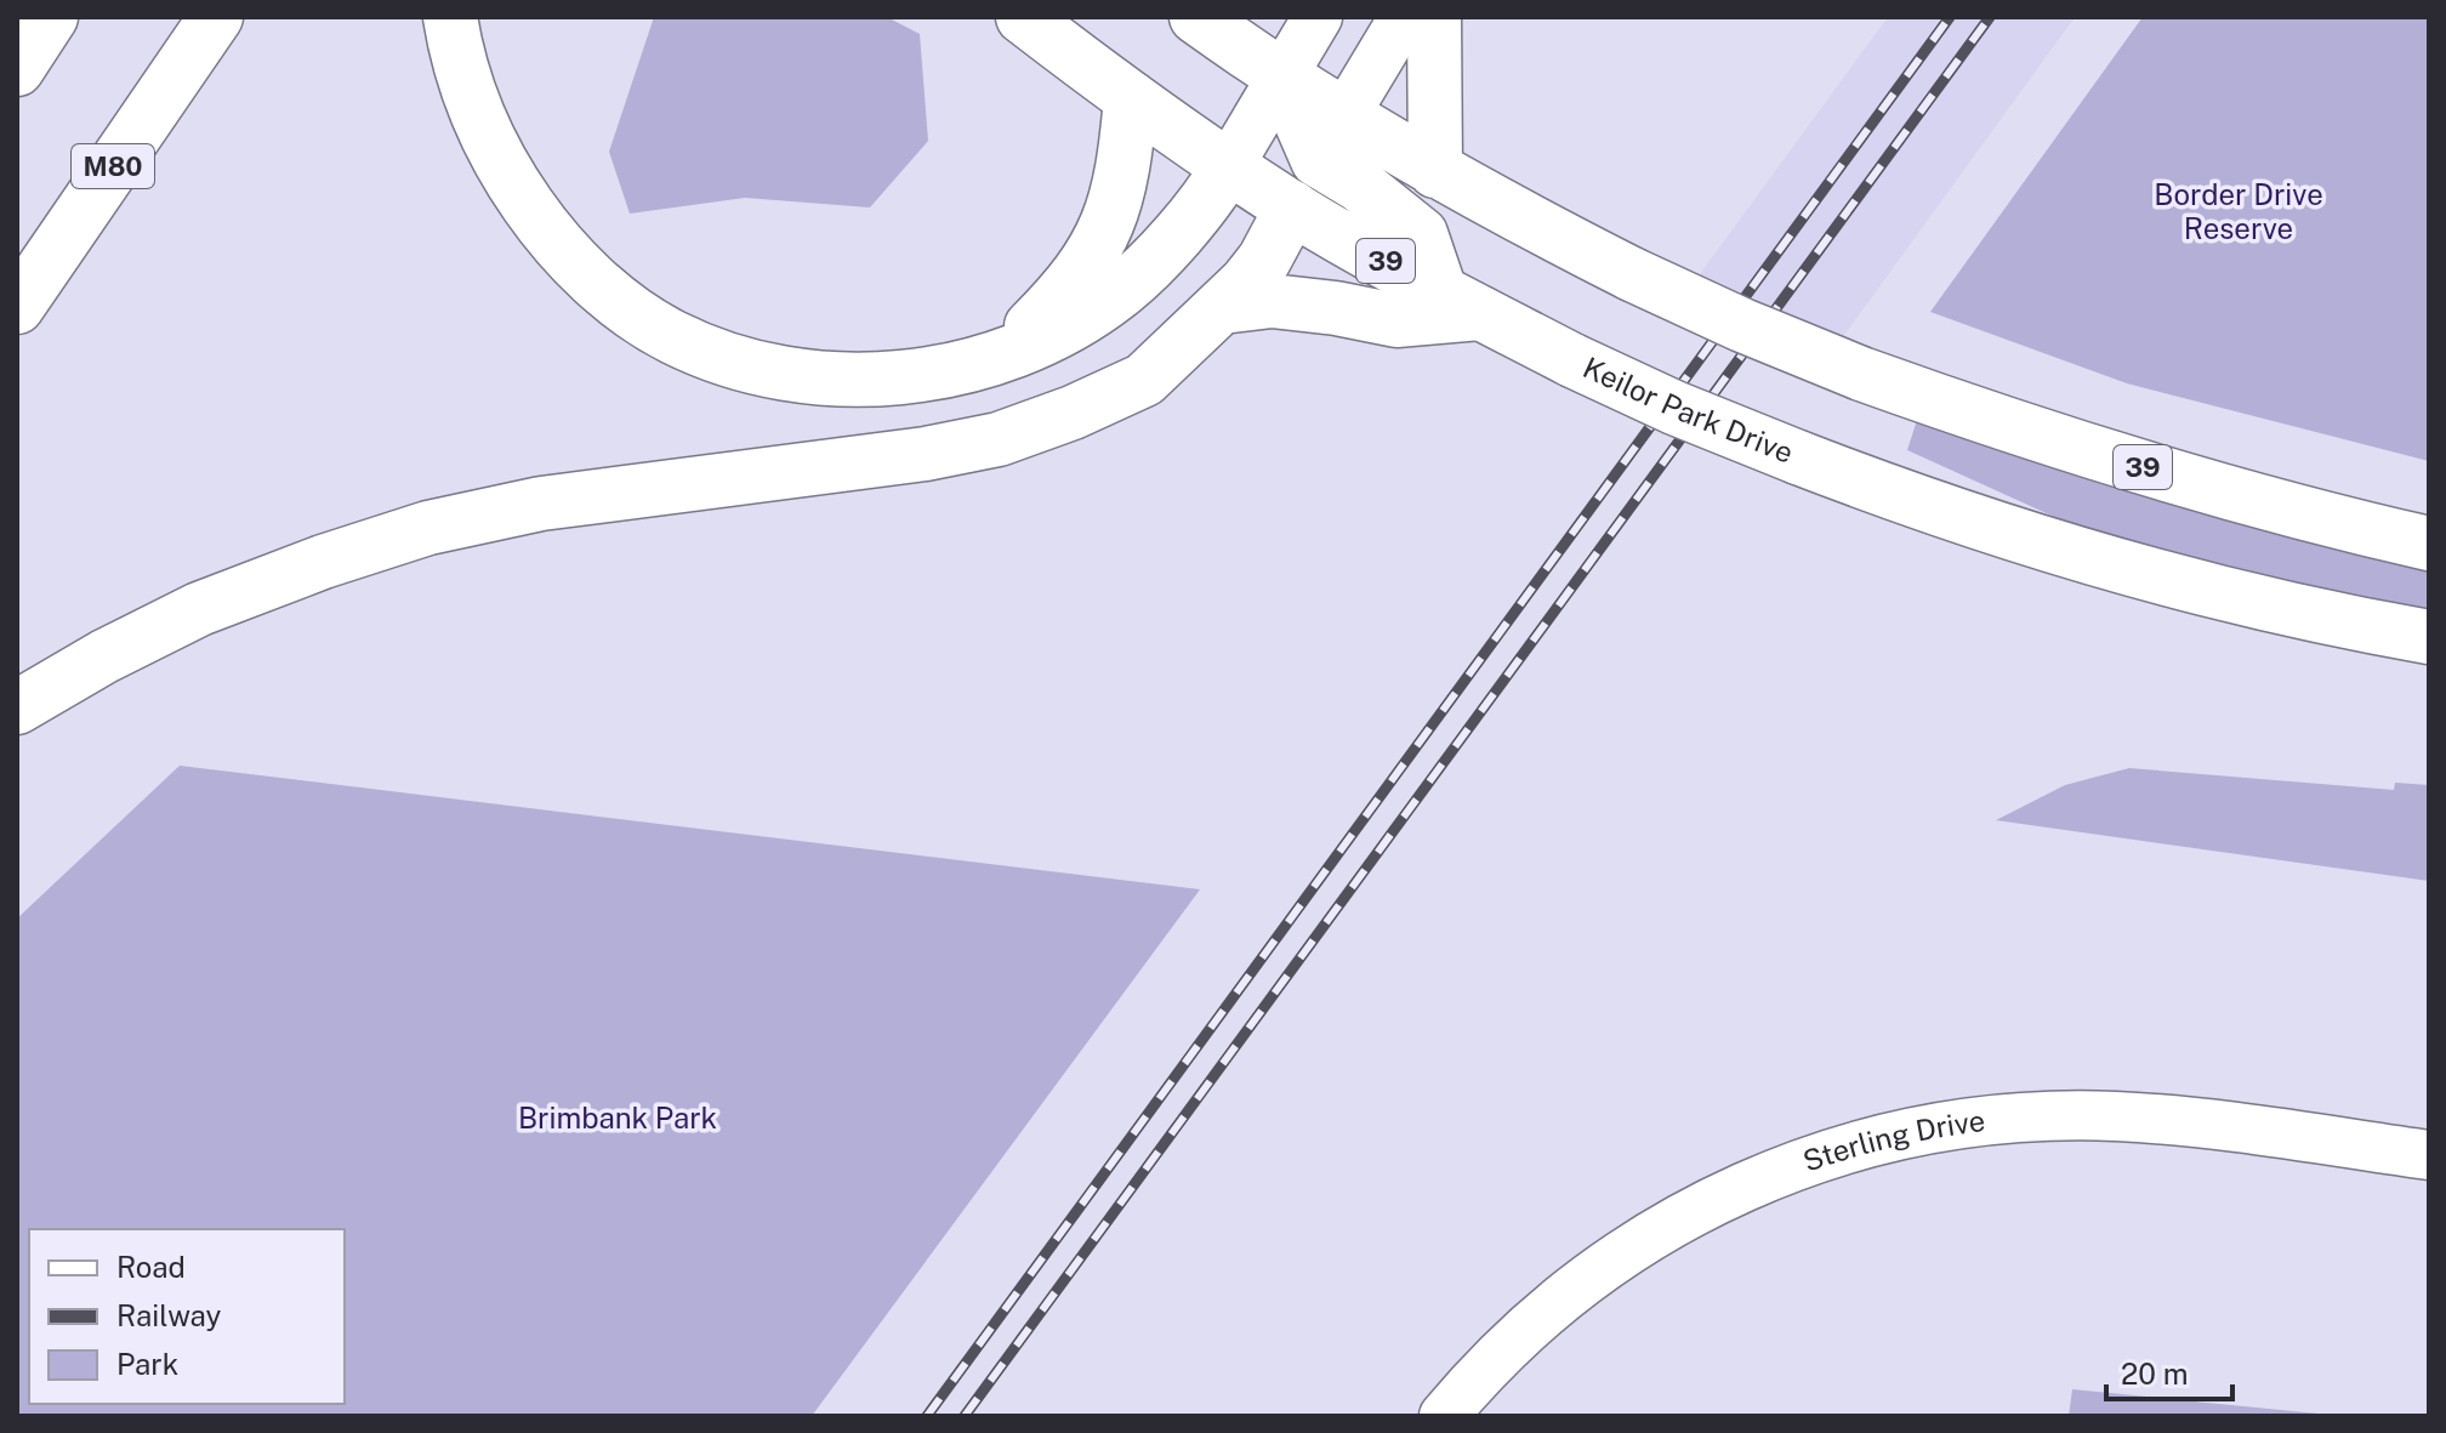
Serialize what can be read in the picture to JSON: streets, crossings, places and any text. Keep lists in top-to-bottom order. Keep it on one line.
{"streets":{"main road":["M80","39","Keilor Park Drive"],"street":["Sterling Drive"]},"parks":["Border Drive Reserve","Brimbank Park"],"legend":["Road","Railway","Park"],"scale_bar":"20 m"}
